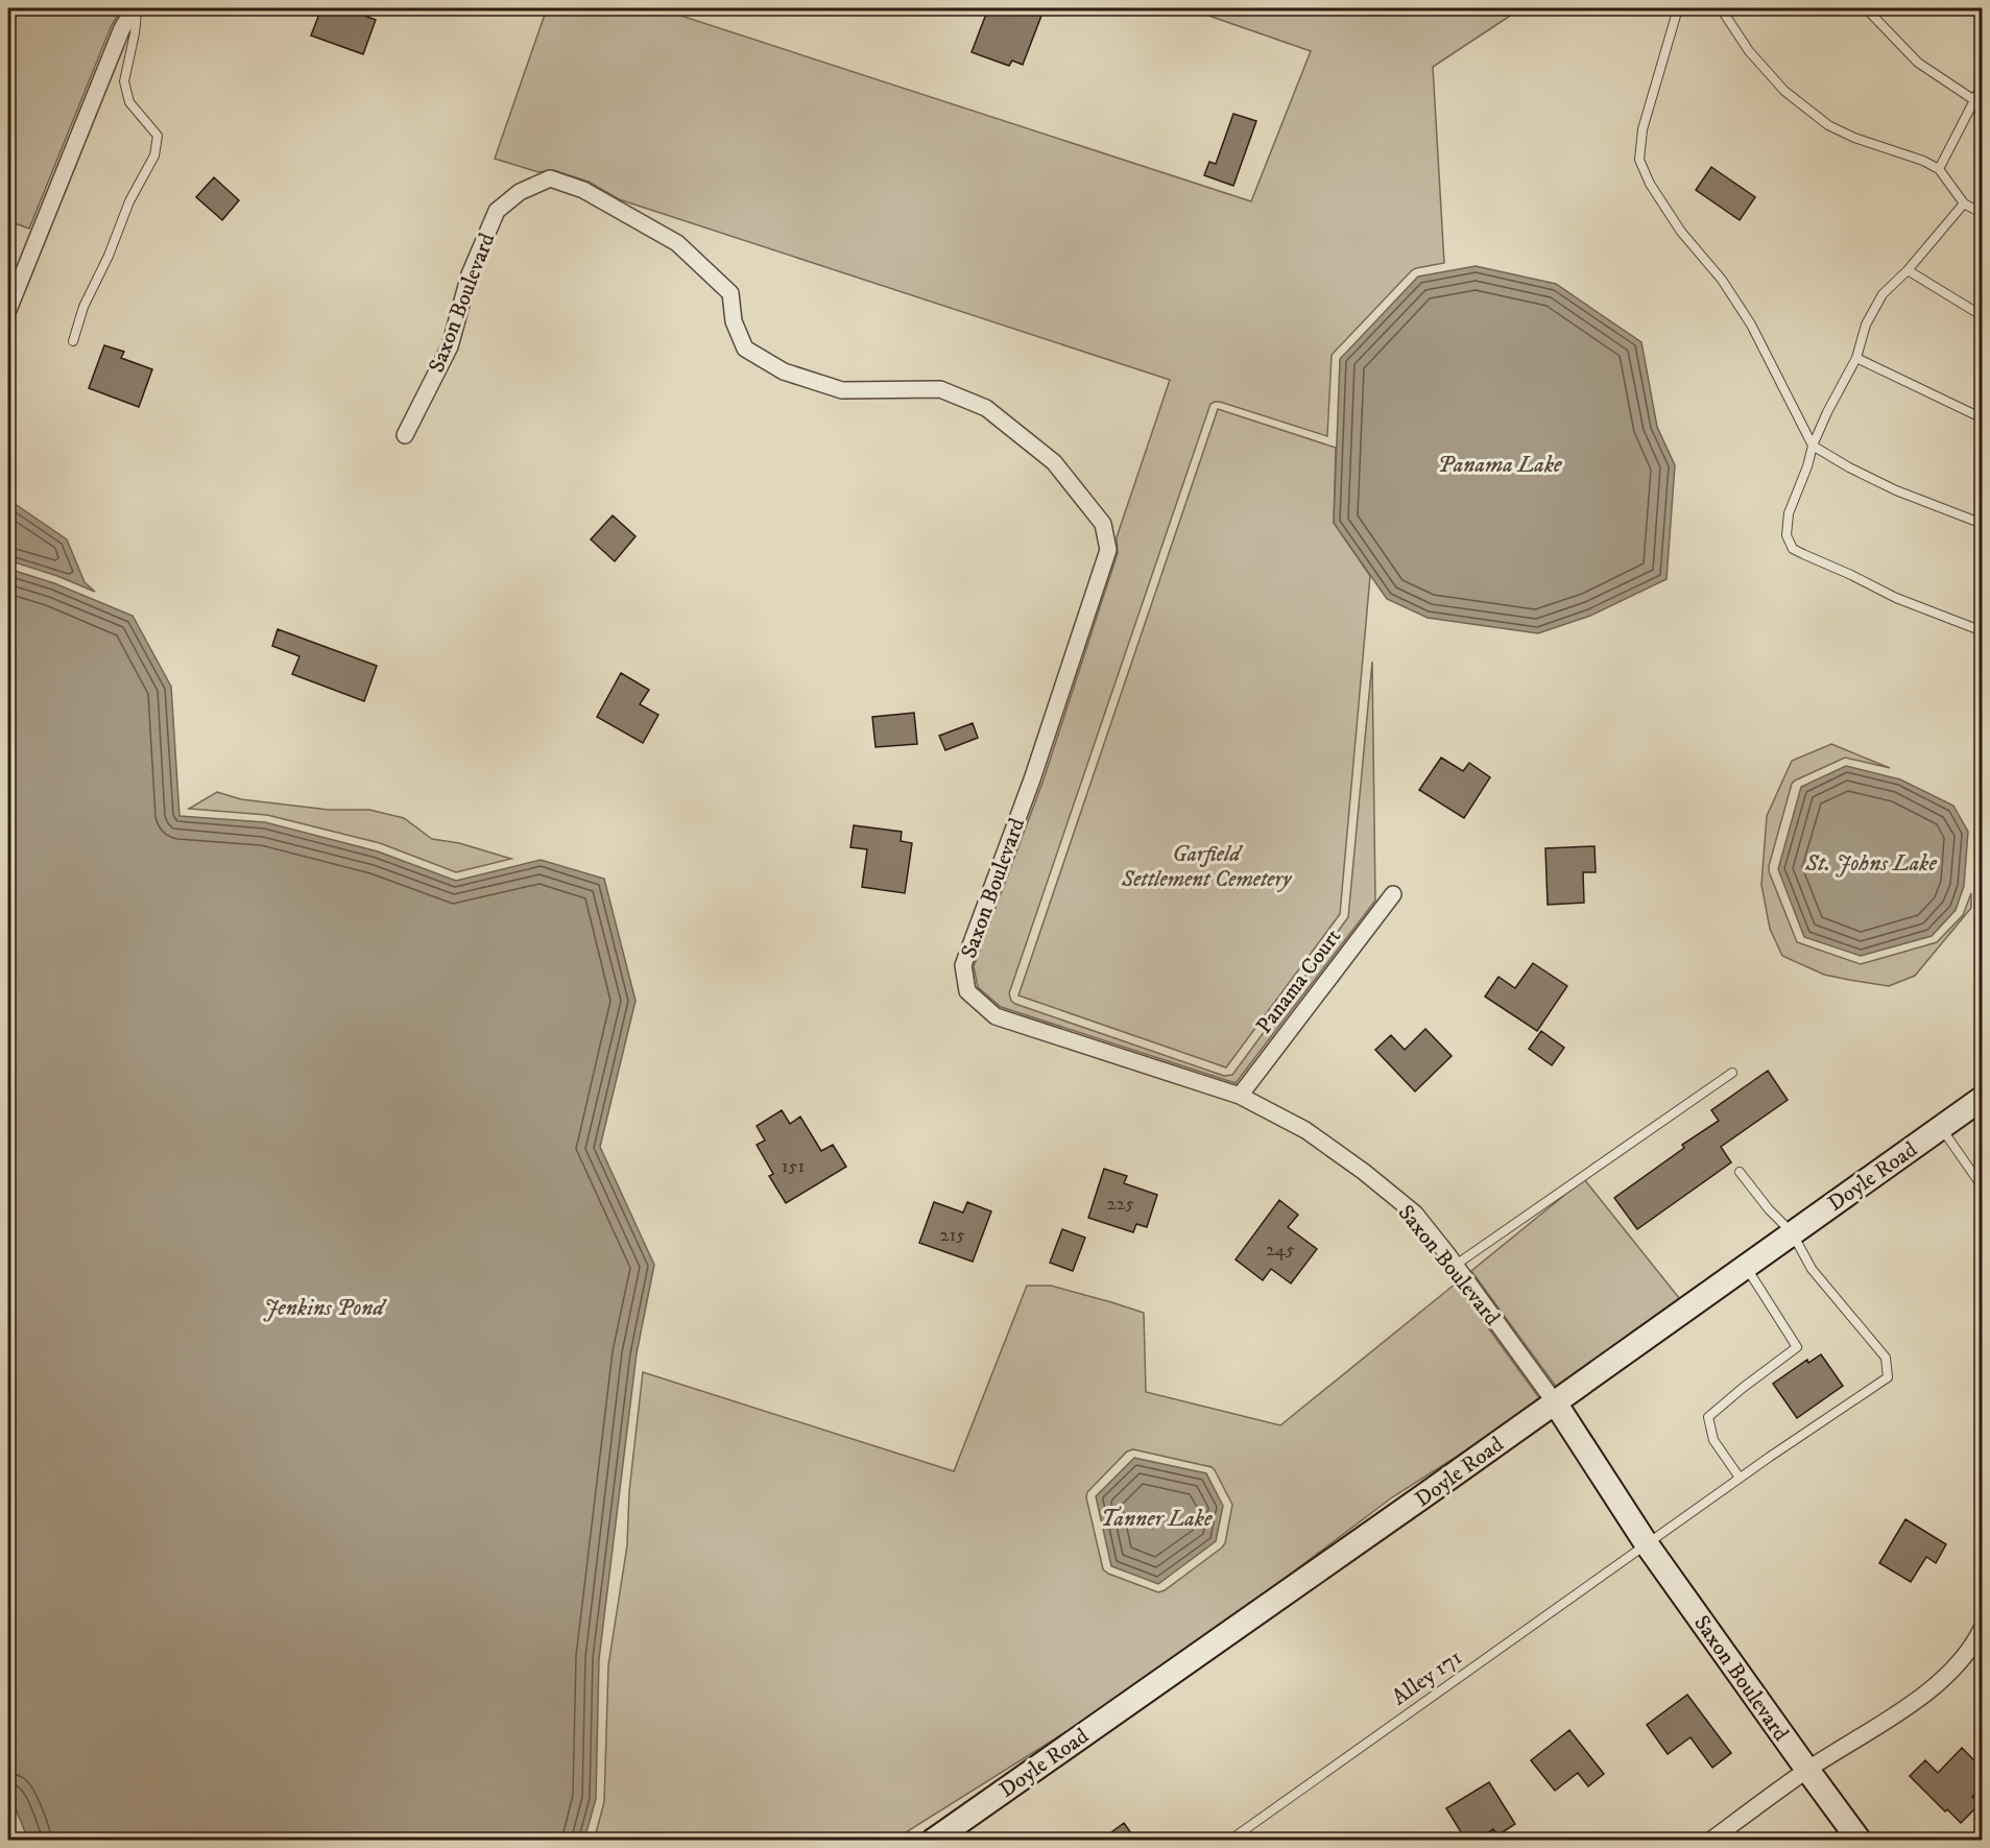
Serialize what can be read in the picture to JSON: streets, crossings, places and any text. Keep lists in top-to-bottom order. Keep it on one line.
{"streets":{"main road":["Saxon Boulevard","Doyle Road"],"street":["Panama Court"],"lane":["Alley 171"]},"crossings":[["Saxon Boulevard","Panama Court"],["Saxon Boulevard","Doyle Road"],["Saxon Boulevard","Alley 171"],["Doyle Road","Alley 171"]],"water":["Panama Lake","St. Johns Lake","Jenkins Pond","Tanner Lake"],"parks":["Garfield Settlement Cemetery"],"house_numbers":["151","225","215","245"]}
